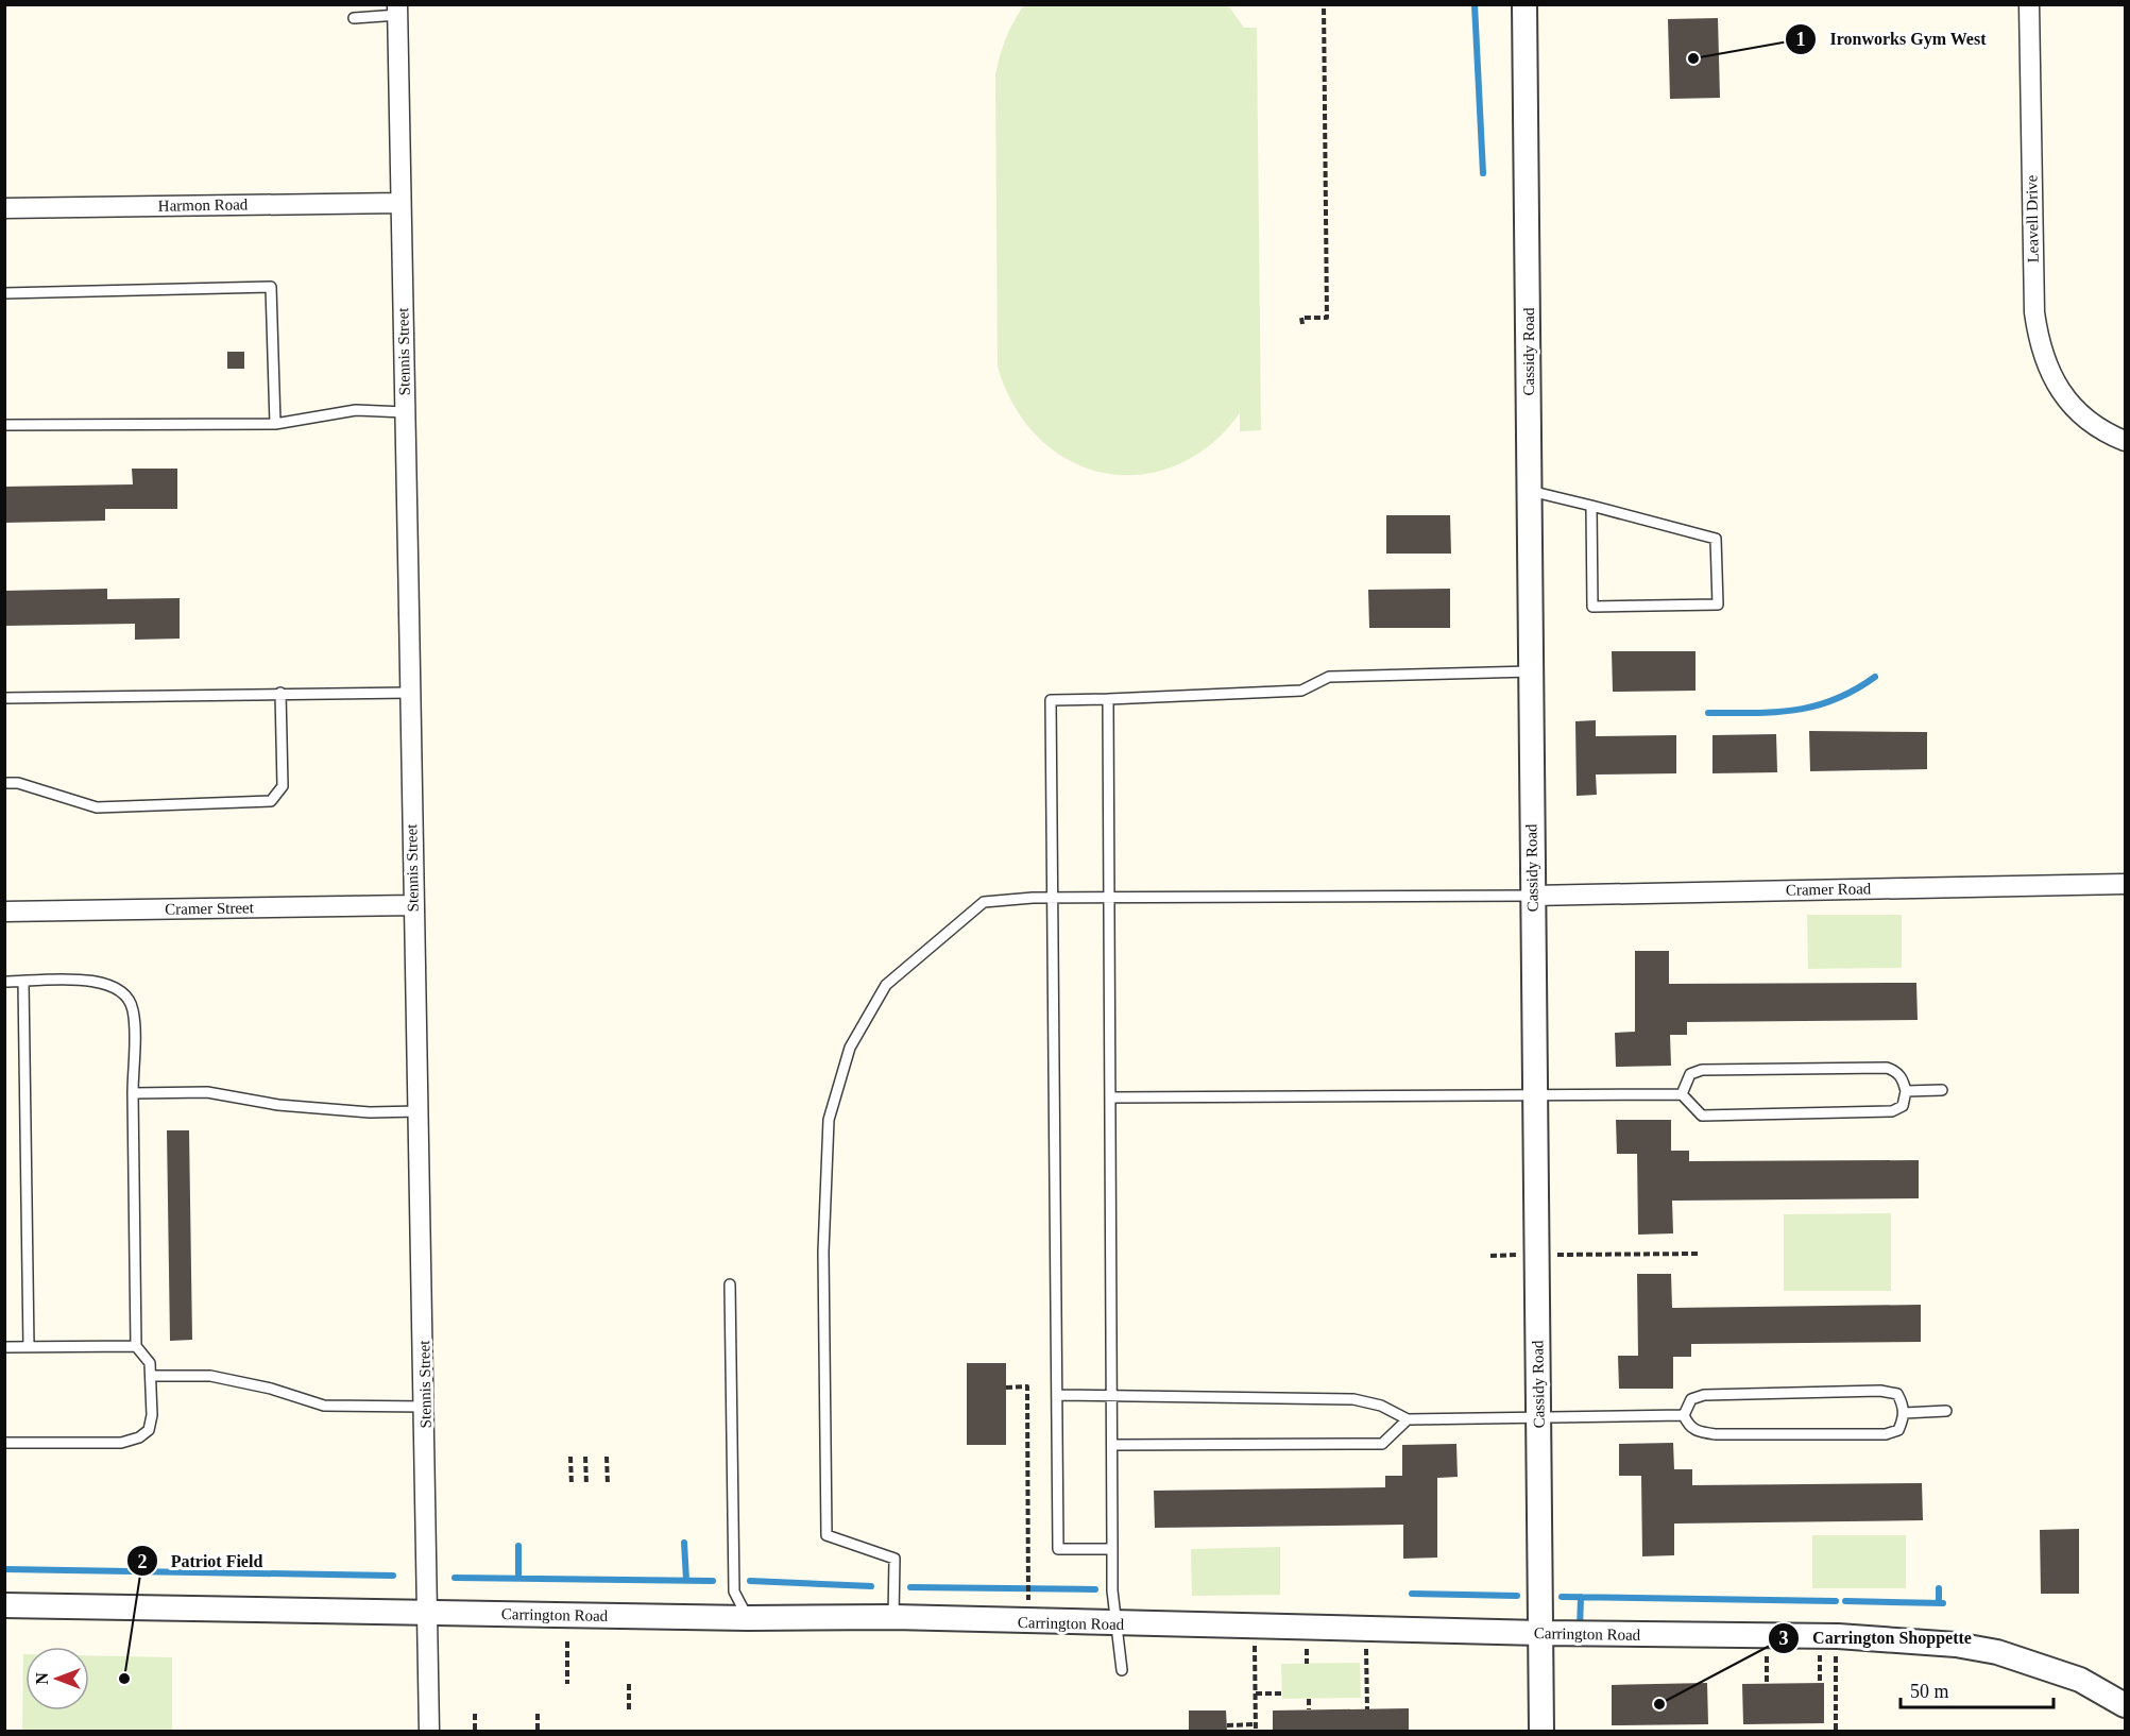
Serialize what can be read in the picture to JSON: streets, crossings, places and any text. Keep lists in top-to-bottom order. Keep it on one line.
{"streets":{"street":["Harmon Road","Leavell Drive","Stennis Street","Cassidy Road","Cramer Road","Cramer Street","Carrington Road"]},"crossings":[["Harmon Road","Stennis Street"],["Stennis Street","Cramer Street"],["Stennis Street","Carrington Road"],["Cassidy Road","Cramer Road"],["Cassidy Road","Carrington Road"]],"places":["Ironworks Gym West","Patriot Field","Carrington Shoppette"],"scale_bar":"50 m","north":"left"}
